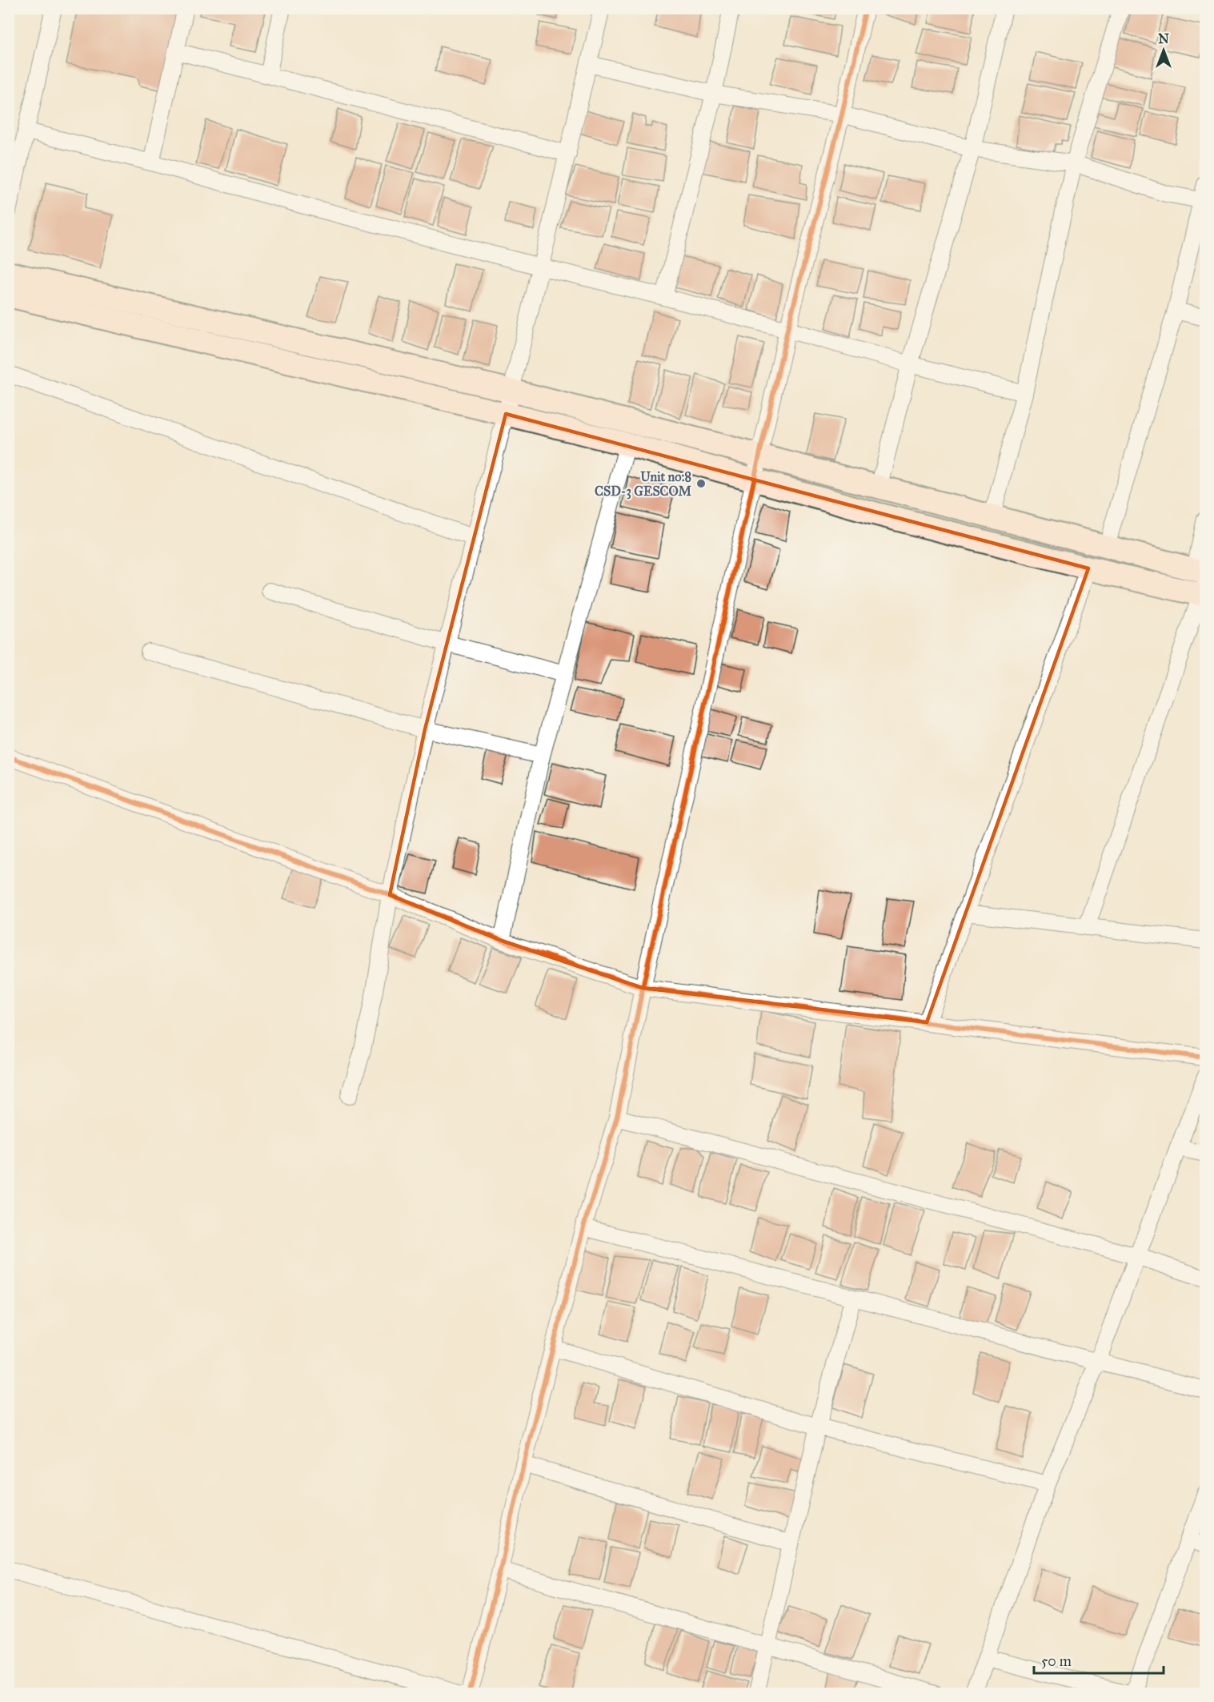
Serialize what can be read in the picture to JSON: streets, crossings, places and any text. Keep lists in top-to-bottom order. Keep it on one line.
{"places":["Unit no:8 CSD-3 GESCOM"],"scale_bar":"50 m","north":"top"}
